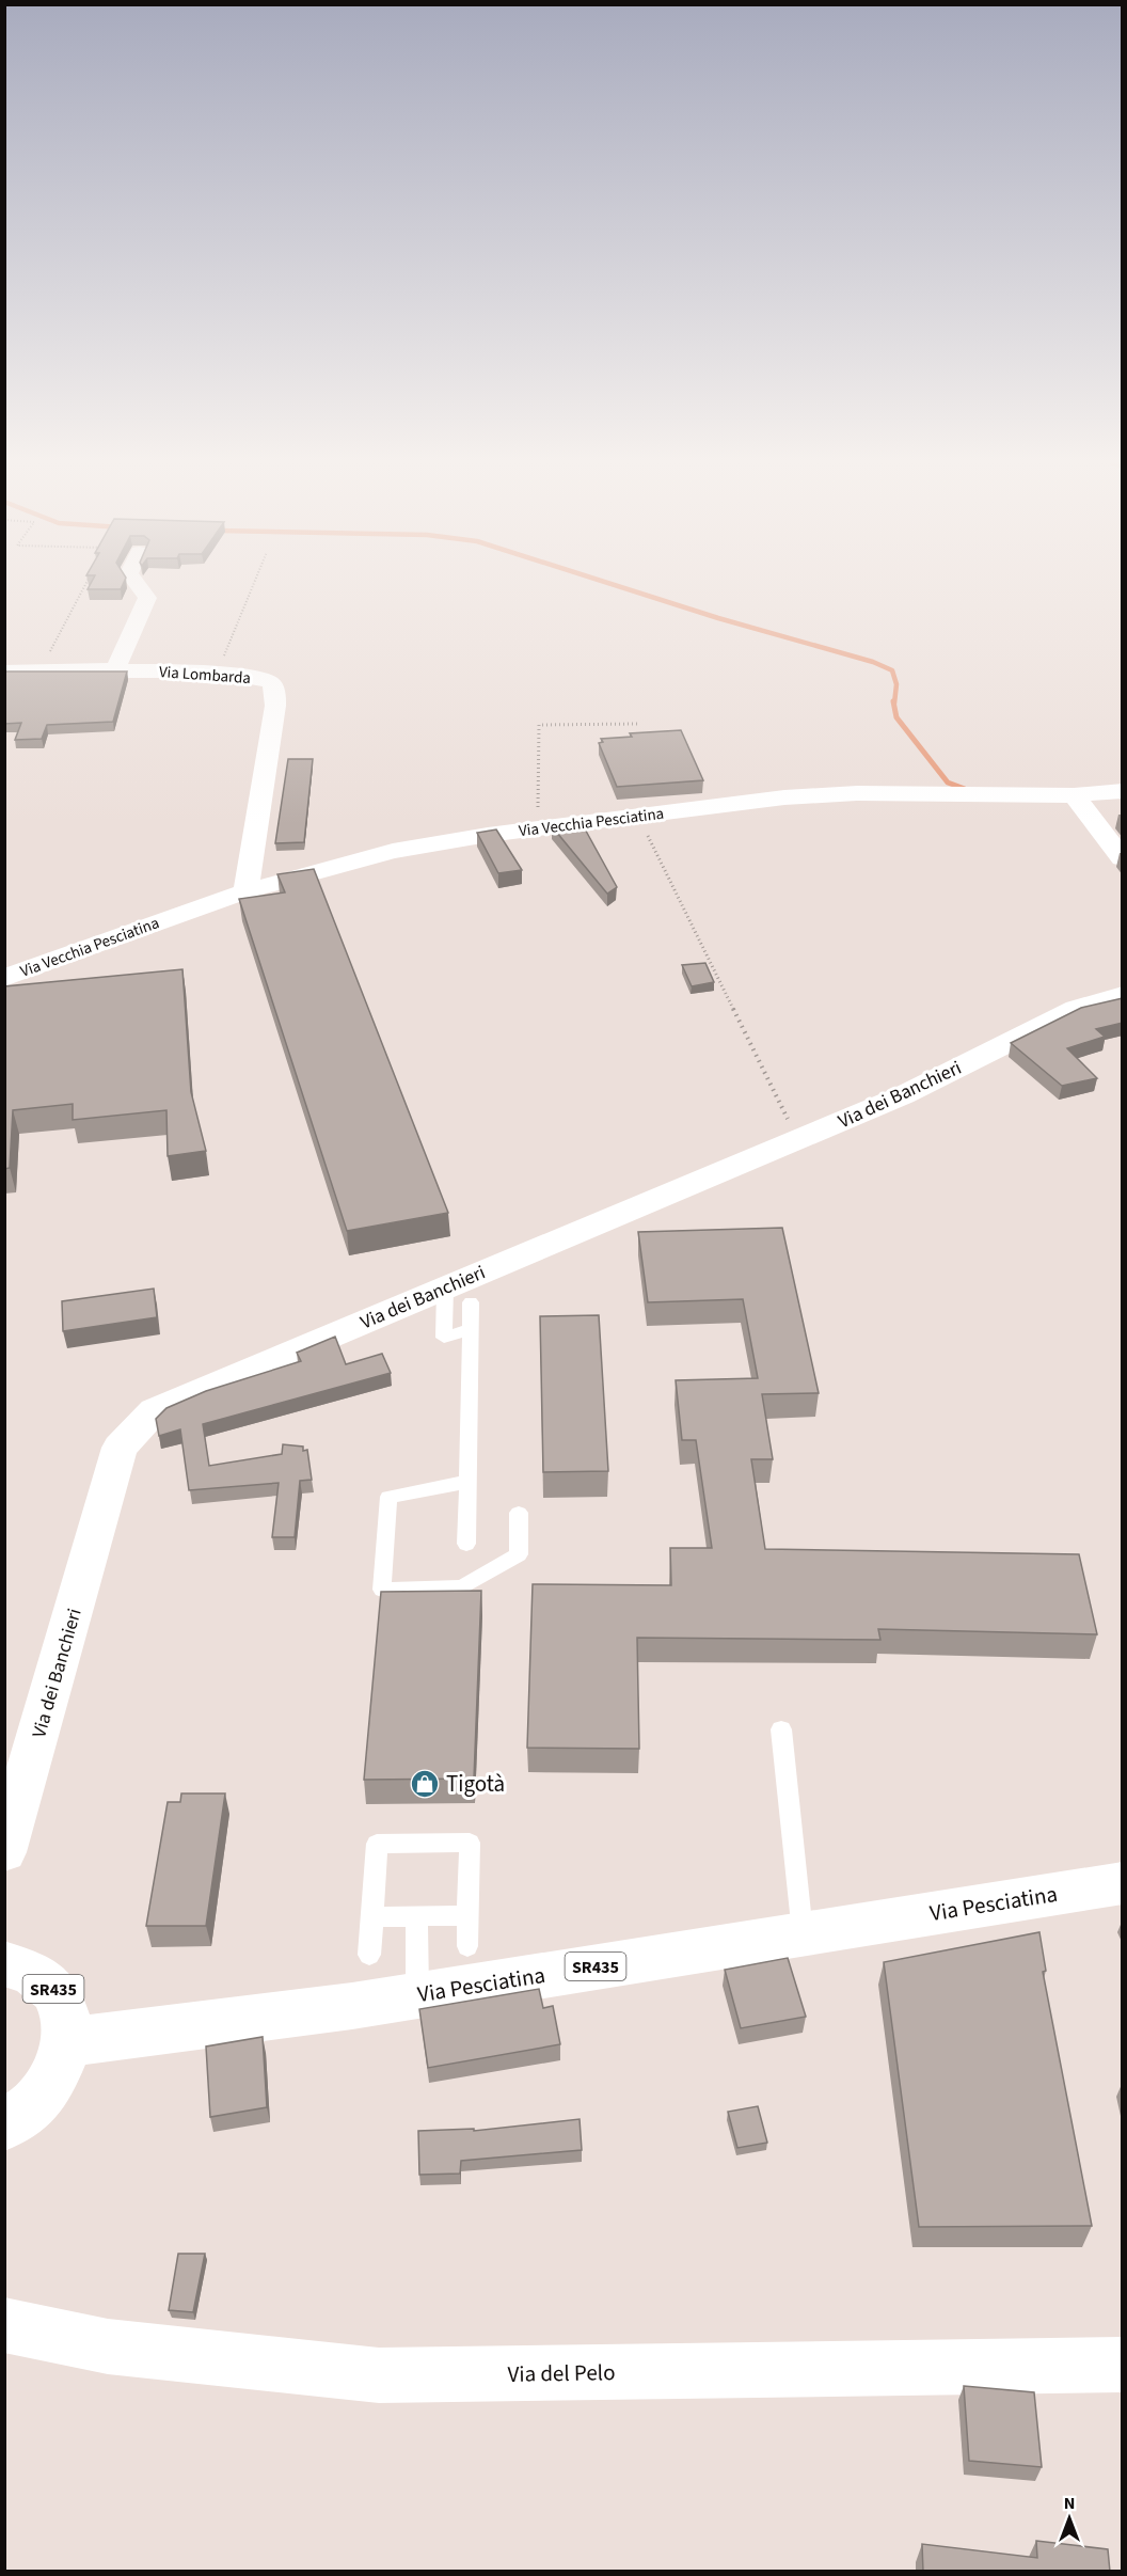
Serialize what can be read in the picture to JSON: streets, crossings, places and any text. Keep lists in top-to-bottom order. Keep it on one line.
{"streets":{"main road":["Via Pesciatina","SR435"],"street":["Via Lombarda","Via Vecchia Pesciatina","Via dei Banchieri","Via del Pelo"]},"crossings":[["Via Lombarda","Via Vecchia Pesciatina"],["Via Pesciatina","SR435"]],"places":{"shop":["Tigotà"]},"north":"top"}
